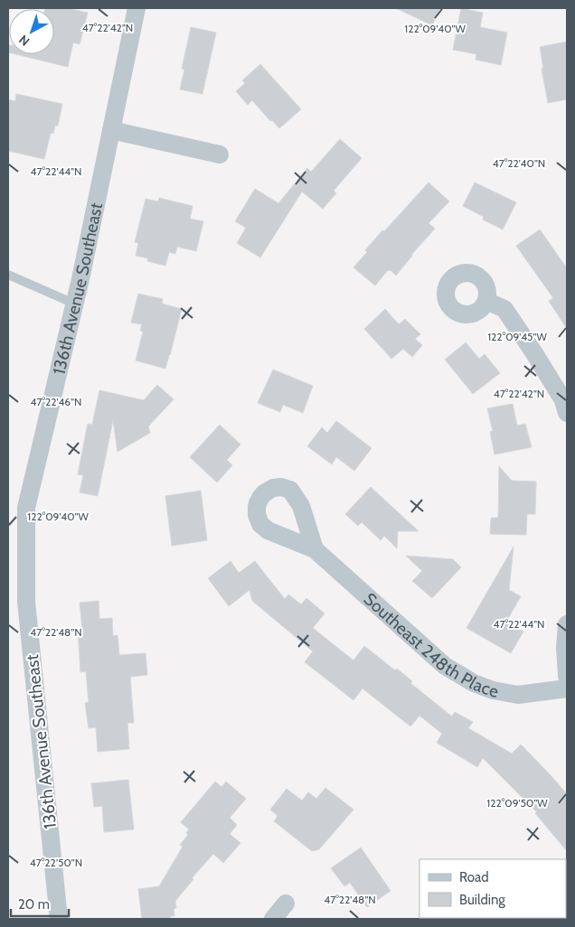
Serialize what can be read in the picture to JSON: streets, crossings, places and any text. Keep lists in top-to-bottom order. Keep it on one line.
{"streets":{"street":["136th Avenue Southeast","Southeast 248th Place"]},"legend":["Road","Building"],"scale_bar":"20 m","north":"bottom left","coordinates":["47°22'42\"N","122°09'40\"W","47°22'40\"N","47°22'44\"N","122°09'45\"W","47°22'46\"N","47°22'48\"N","122°09'50\"W","47°22'50\"N"]}
